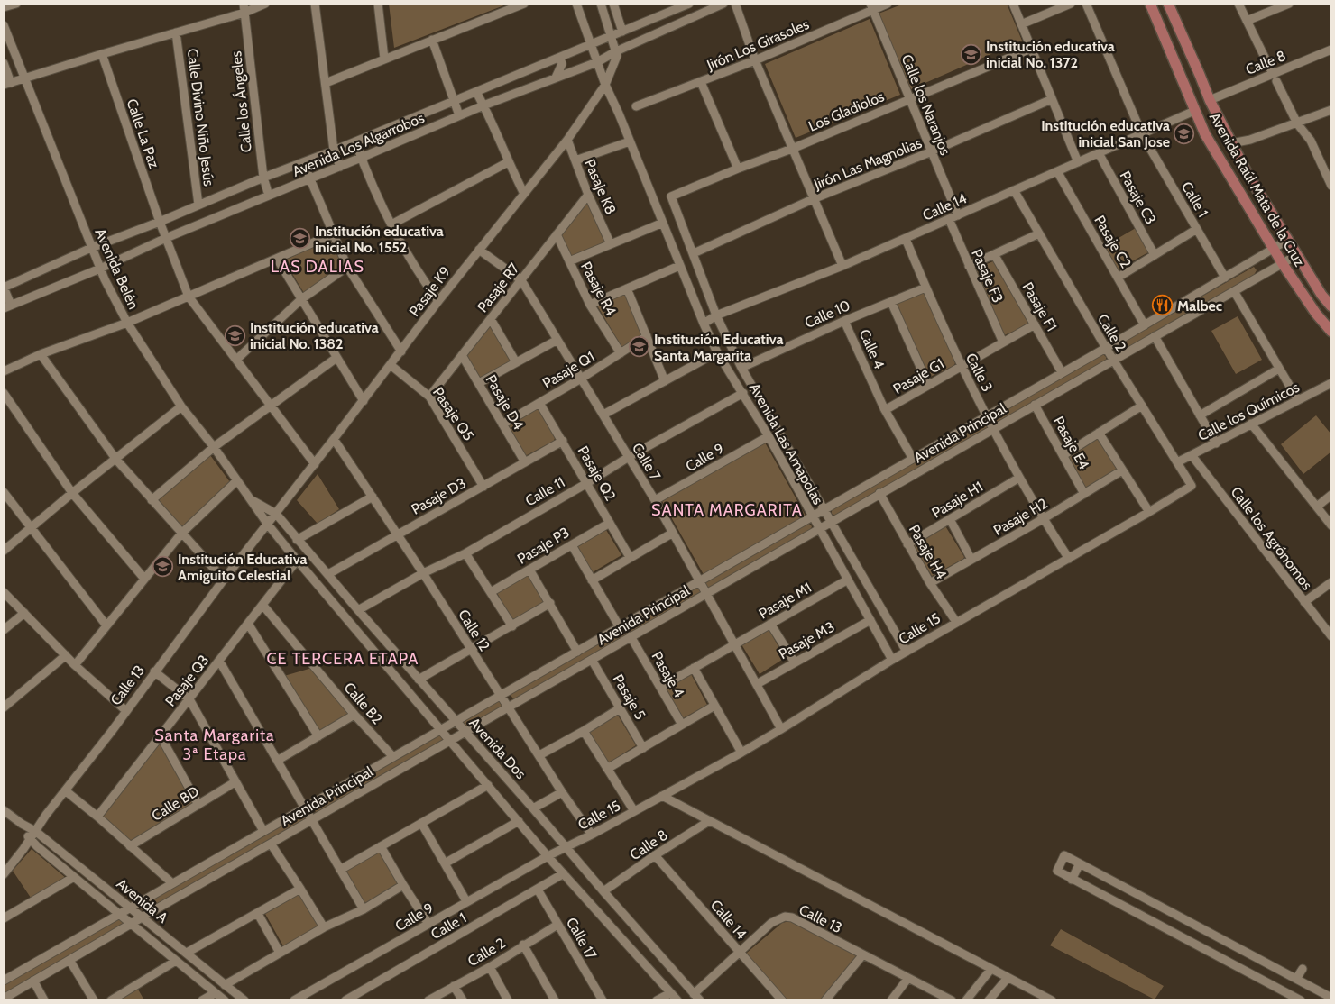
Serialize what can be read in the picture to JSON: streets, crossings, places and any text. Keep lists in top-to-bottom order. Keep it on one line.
{"streets":{"main road":["Avenida Raúl Mata de la Cruz"],"street":["Jirón Los Girasoles","Calle 8","Calle los Ángeles","Calle los Naranjos","Los Gladiolos","Calle Divino Niño Jesús","Calle La Paz","Avenida Los Algarrobos","Jirón Las Magnolias","Pasaje K8","Pasaje C3","Calle 1","Calle 14","Pasaje C2","Avenida Belén","Pasaje F3","Pasaje R7","Pasaje R4","Pasaje K9","Pasaje F1","Calle 10","Calle 2","Calle 4","Pasaje Q1","Calle 3","Pasaje G1","Pasaje D4","Calle los Químicos","Pasaje Q5","Avenida Principal","Pasaje E4","Avenida Las Amapolas","Calle 9","Calle 7","Pasaje Q2","Calle 11","Pasaje D3","Pasaje H1","Pasaje H2","Calle los Agrónomos","Pasaje P3","Pasaje H4","Pasaje M1","Calle 15","Calle 12","Pasaje M3","Pasaje 4","Pasaje Q3","Calle 13","Pasaje 5","Calle B2","Avenida Dos","Calle BD","Avenida A","Calle 17"]},"crossings":[["Jirón Los Girasoles","Calle los Naranjos"],["Calle 8","Avenida Raúl Mata de la Cruz"],["Calle 8","Calle 14"],["Calle 8","Avenida Dos"],["Calle los Ángeles","Avenida Los Algarrobos"],["Calle los Naranjos","Los Gladiolos"],["Calle los Naranjos","Jirón Las Magnolias"],["Calle los Naranjos","Calle 14"],["Los Gladiolos","Avenida Las Amapolas"],["Calle Divino Niño Jesús","Avenida Los Algarrobos"],["Calle La Paz","Avenida Los Algarrobos"],["Calle La Paz","Pasaje K9"],["Avenida Los Algarrobos","Avenida Belén"],["Avenida Los Algarrobos","Avenida Las Amapolas"],["Jirón Las Magnolias","Avenida Las Amapolas"],["Pasaje K8","Pasaje R7"],["Pasaje K8","Pasaje K9"],["Avenida Raúl Mata de la Cruz","Calle 14"],["Avenida Raúl Mata de la Cruz","Avenida Principal"],["Pasaje C3","Calle 14"],["Calle 1","Calle 14"],["Calle 1","Avenida Principal"],["Calle 1","Avenida Dos"],["Calle 1","Calle 17"],["Calle 14","Pasaje C2"],["Calle 14","Pasaje F3"],["Calle 14","Calle 2"],["Calle 14","Calle 3"],["Calle 14","Avenida Las Amapolas"],["Calle 14","Calle 13"],["Pasaje C2","Avenida Principal"],["Avenida Belén","Pasaje K9"],["Avenida Belén","Calle 13"],["Avenida Belén","Avenida Dos"],["Pasaje F3","Pasaje G1"],["Pasaje R7","Pasaje R4"],["Pasaje R7","Pasaje D4"],["Pasaje R7","Pasaje Q5"],["Pasaje R7","Calle 7"],["Pasaje R4","Pasaje Q1"],["Pasaje K9","Pasaje Q5"],["Pasaje K9","Avenida Las Amapolas"],["Pasaje K9","Calle 7"],["Pasaje K9","Calle 12"],["Pasaje K9","Calle 13"],["Pasaje K9","Avenida Dos"],["Pasaje F1","Pasaje G1"],["Pasaje F1","Avenida Principal"],["Calle 10","Calle 4"],["Calle 10","Calle 3"],["Calle 10","Avenida Las Amapolas"],["Calle 2","Calle los Químicos"],["Calle 2","Avenida Principal"],["Calle 2","Calle 15"],["Calle 2","Calle 17"],["Calle 4","Pasaje G1"],["Calle 4","Avenida Principal"],["Pasaje Q1","Pasaje D4"],["Pasaje Q1","Calle 7"],["Pasaje Q1","Pasaje Q2"],["Calle 3","Pasaje G1"],["Calle 3","Avenida Principal"],["Calle 3","Pasaje H1"],["Calle 3","Pasaje H2"],["Calle 3","Calle 15"],["Pasaje D4","Pasaje D3"],["Calle los Químicos","Calle los Agrónomos"],["Pasaje Q5","Pasaje D3"],["Avenida Principal","Pasaje E4"],["Avenida Principal","Avenida Las Amapolas"],["Avenida Principal","Calle 7"],["Avenida Principal","Pasaje H4"],["Avenida Principal","Calle 12"],["Avenida Principal","Pasaje 4"],["Avenida Principal","Pasaje 5"],["Avenida Principal","Calle B2"],["Avenida Principal","Avenida Dos"],["Avenida Principal","Avenida A"],["Pasaje E4","Pasaje H2"],["Avenida Las Amapolas","Calle 9"],["Avenida Las Amapolas","Calle 11"],["Avenida Las Amapolas","Pasaje M1"],["Avenida Las Amapolas","Calle 15"],["Avenida Las Amapolas","Pasaje M3"],["Calle 9","Calle 7"],["Calle 9","Calle 15"],["Calle 9","Avenida Dos"],["Calle 7","Calle 11"],["Calle 7","Pasaje M1"],["Calle 7","Calle 15"],["Calle 7","Pasaje M3"],["Pasaje Q2","Calle 11"],["Pasaje Q2","Pasaje D3"],["Pasaje Q2","Pasaje P3"],["Calle 11","Calle 12"],["Calle 11","Avenida Dos"],["Pasaje D3","Calle 12"],["Pasaje D3","Avenida Dos"],["Pasaje H1","Pasaje H4"],["Pasaje H2","Pasaje H4"],["Pasaje H4","Calle 15"],["Pasaje M1","Pasaje 4"],["Calle 15","Calle 12"],["Calle 15","Avenida Dos"],["Pasaje Q3","Calle B2"],["Pasaje Q3","Avenida Dos"],["Calle 13","Avenida Dos"],["Calle 13","Avenida A"]],"districts":["LAS DALIAS","SANTA MARGARITA","CE TERCERA ETAPA","Santa Margarita 3ª Etapa"],"places":{"school or university":["Institución educativa inicial No. 1372","Institución educativa inicial San Jose","Institución educativa inicial No. 1552","Institución educativa inicial No. 1382","Institución Educativa Santa Margarita","Institución Educativa Amiguito Celestial"],"restaurant":["Malbec"]}}
